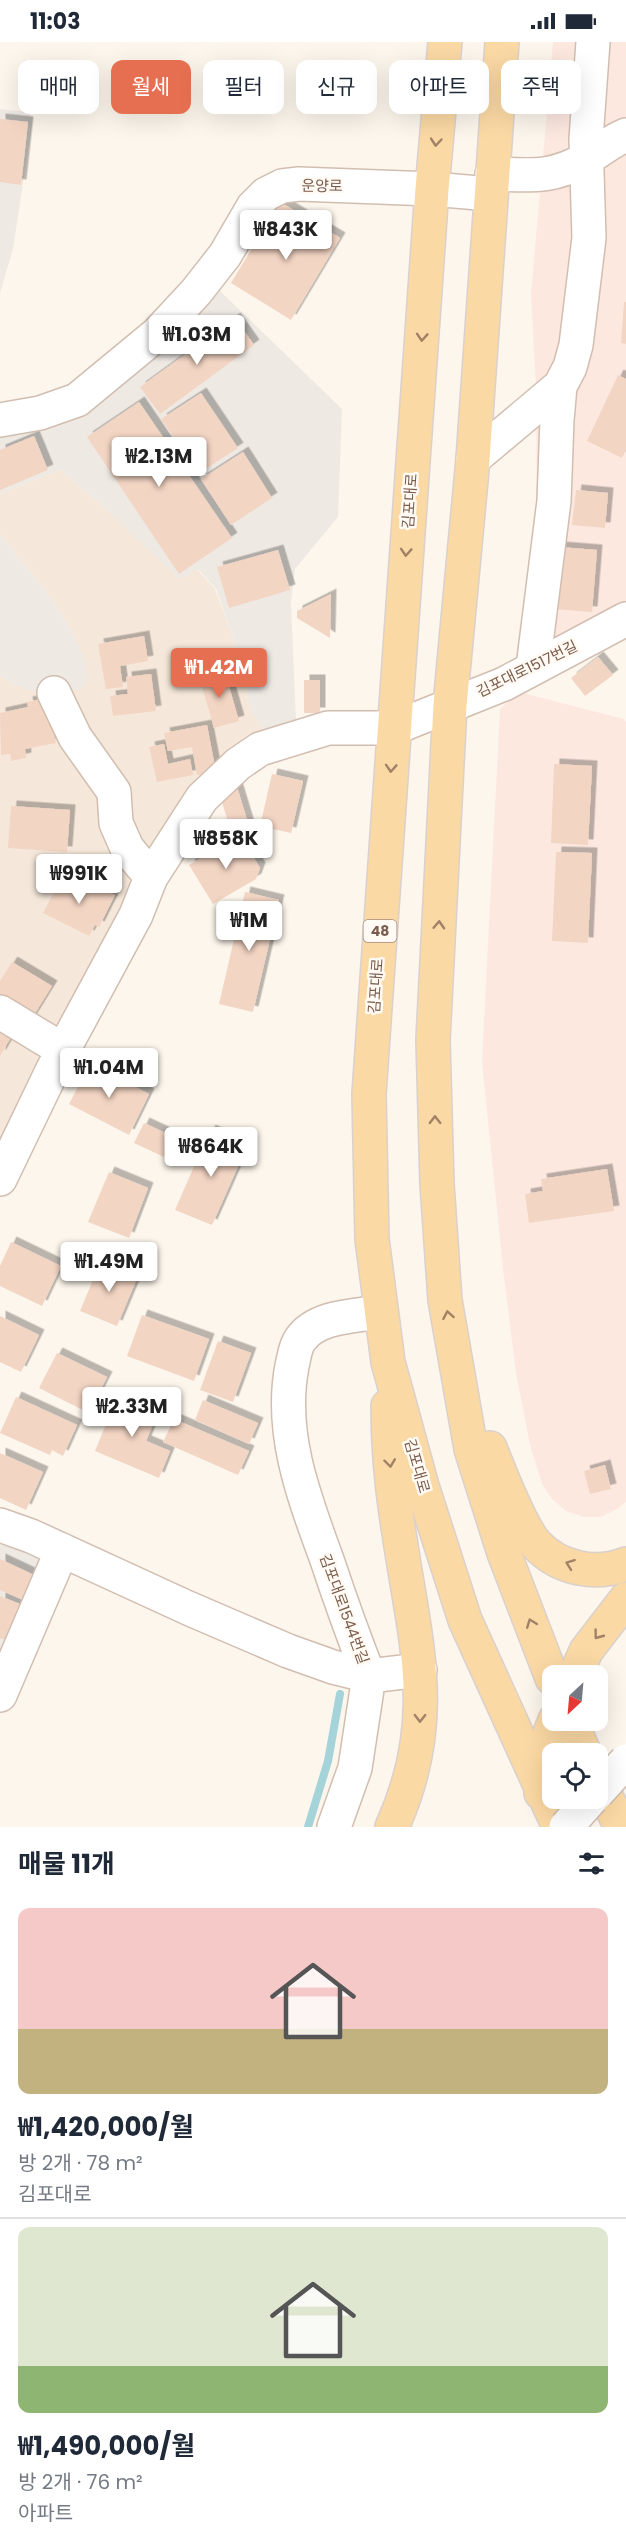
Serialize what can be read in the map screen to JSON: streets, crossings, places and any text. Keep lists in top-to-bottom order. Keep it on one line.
{"streets":{"main road":["김포대로","48"],"street":["운양로","김포대로1517번길","김포대로1544번길"]},"crossings":[["운양로","김포대로"],["김포대로","김포대로1517번길"],["김포대로","김포대로1544번길"]],"north":"bottom left","page":{"status":"11:03","chip":["매매","월세","필터","신규","아파트","주택"],"price":["₩843K","₩1.03M","₩2.13M","₩1.42M","₩858K","₩991K","₩1M","₩1.04M","₩864K","₩1.49M","₩2.33M"],"heading":"매물 11개","list":[{"name":"₩1,420,000/월","note":"방 2개 · 78 m² · 김포대로"},{"name":"₩1,490,000/월","note":"방 2개 · 76 m² · 아파트"}]}}
